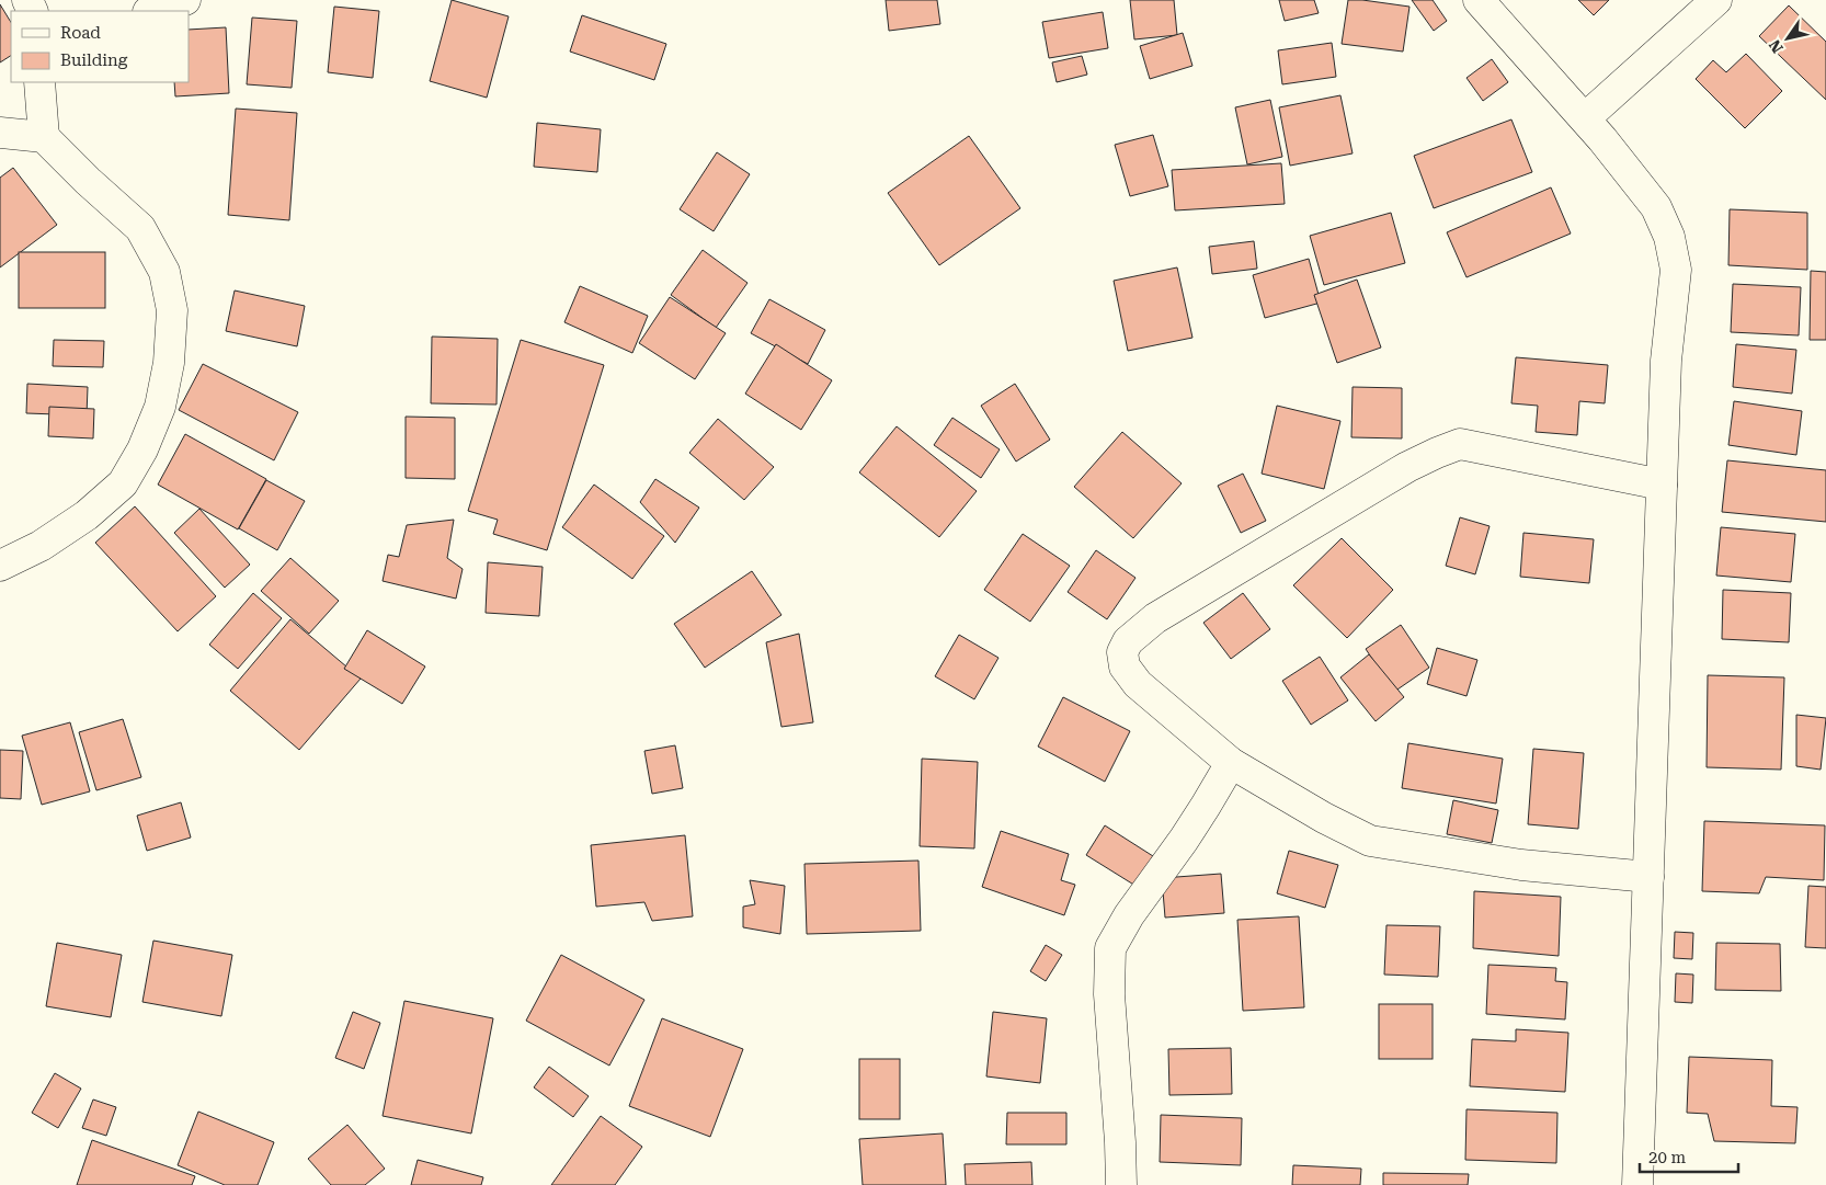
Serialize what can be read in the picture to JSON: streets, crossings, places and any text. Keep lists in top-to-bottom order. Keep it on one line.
{"legend":["Road","Building"],"scale_bar":"20 m","north":"bottom left"}
